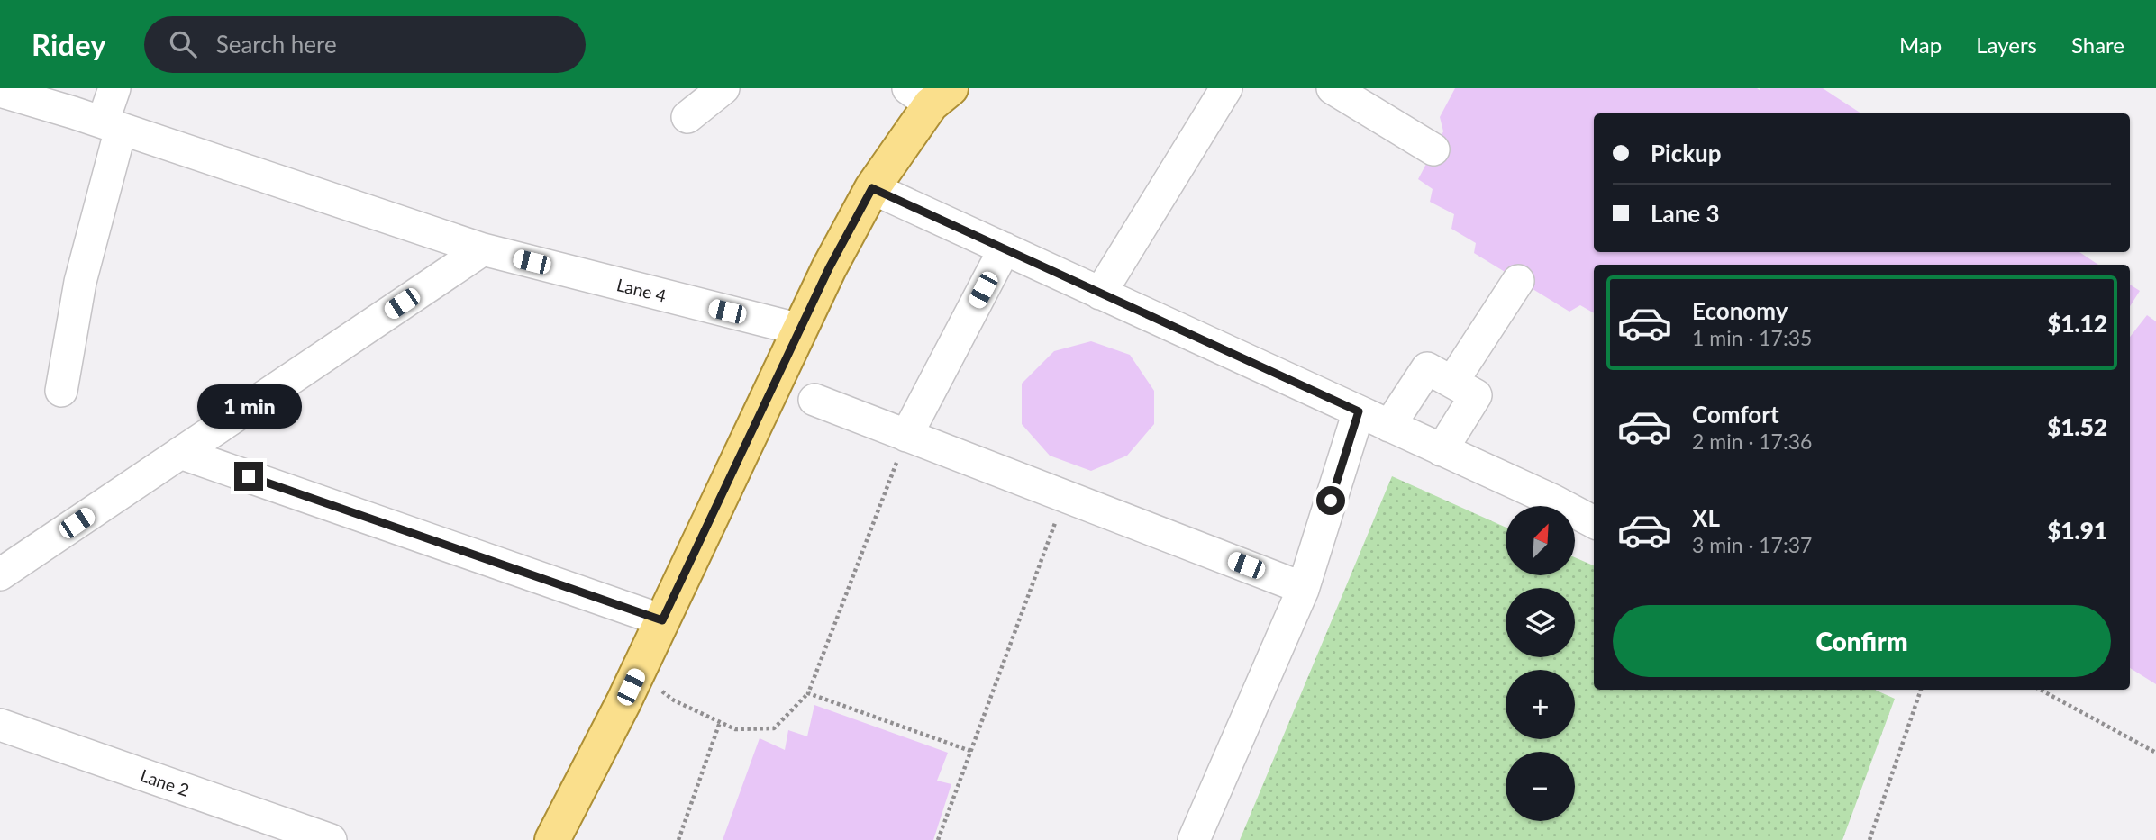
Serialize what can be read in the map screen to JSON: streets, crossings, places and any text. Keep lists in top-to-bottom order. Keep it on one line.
{"streets":{"street":["Lane 4","Lane 2"]},"north":"top right","page":{"header":"Ridey","search":"Search here","nav":["Map","Layers","Share"],"banner":["Pickup","Lane 3"],"list":[{"name":"Economy","note":"1 min · 17:35","value":"$1.12"},{"name":"Comfort","note":"2 min · 17:36","value":"$1.52"},{"name":"XL","note":"3 min · 17:37","value":"$1.91"}],"bubble":"1 min","map_buttons":["+","−"],"buttons":"Confirm"}}
